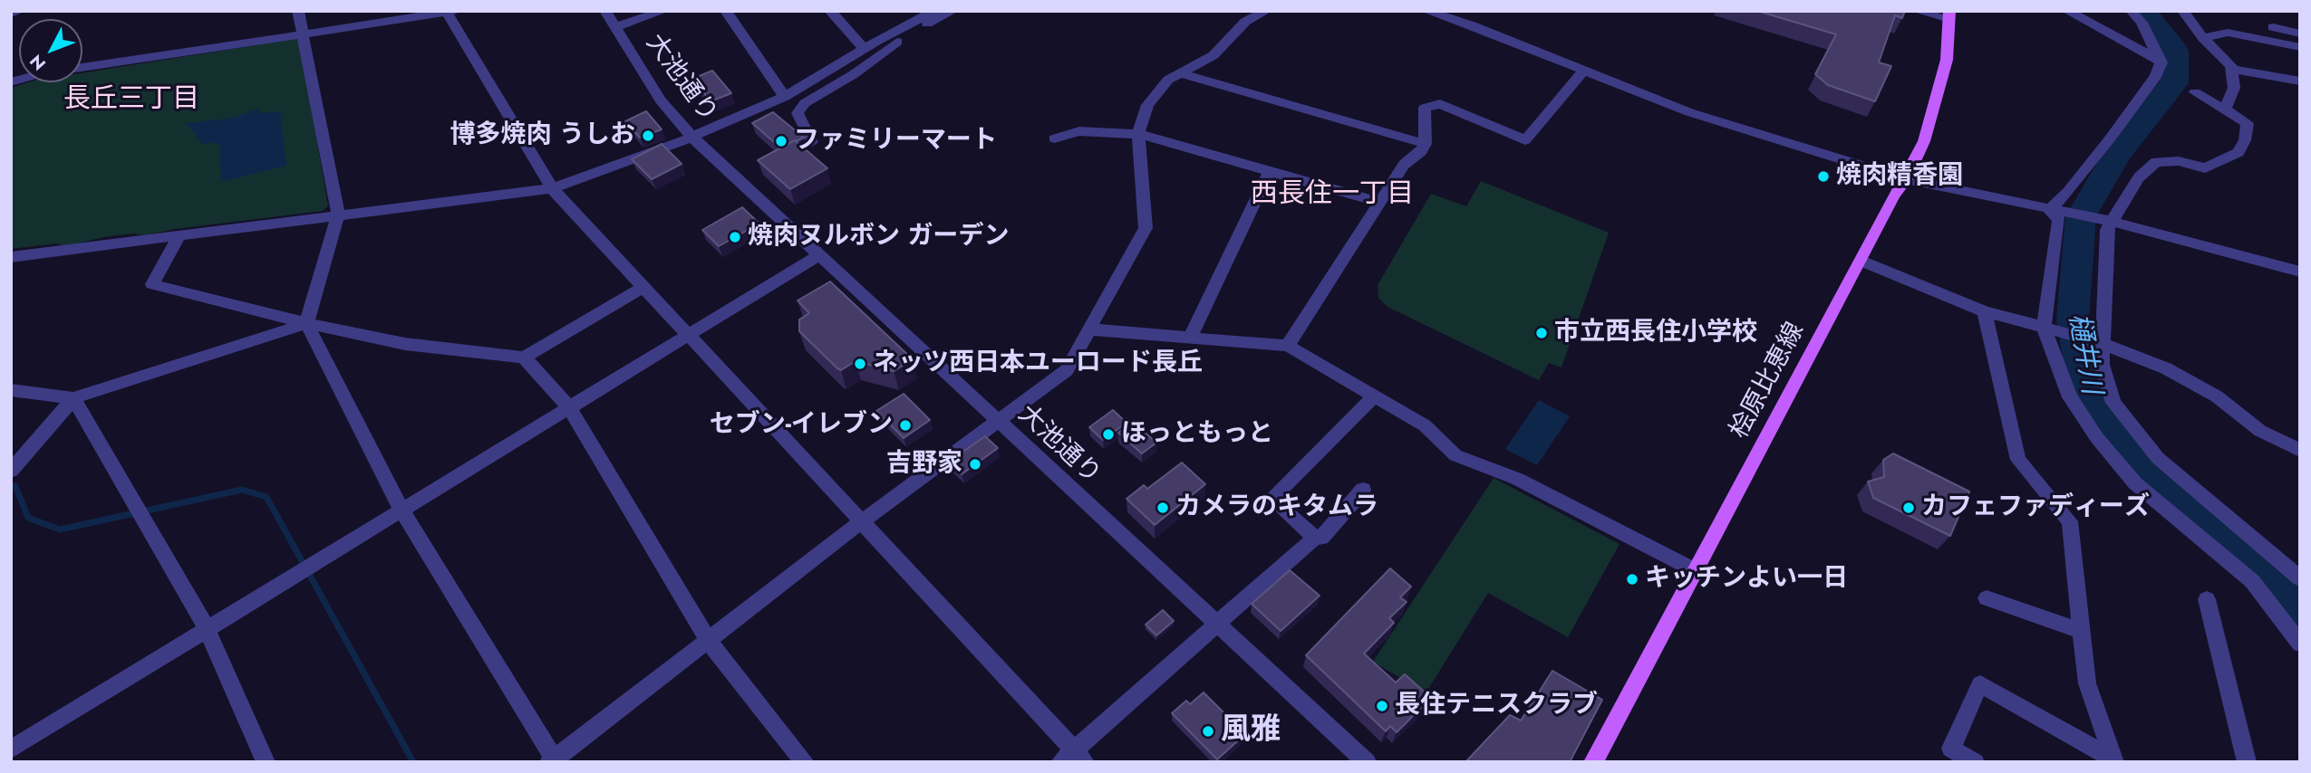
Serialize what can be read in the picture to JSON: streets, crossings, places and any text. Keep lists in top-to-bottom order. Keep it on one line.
{"streets":{"main road":["桧原比恵線"],"street":["大池通り"]},"districts":["長丘三丁目","西長住一丁目"],"water":["樋井川"],"places":["博多焼肉 うしお","ファミリーマート","焼肉精香園","焼肉ヌルボン ガーデン","市立西長住小学校","ネッツ西日本ユーロード長丘","セブン-イレブン","ほっともっと","吉野家","カメラのキタムラ","カフェファディーズ","キッチンよい一日","長住テニスクラブ","風雅"],"north":"bottom left"}
